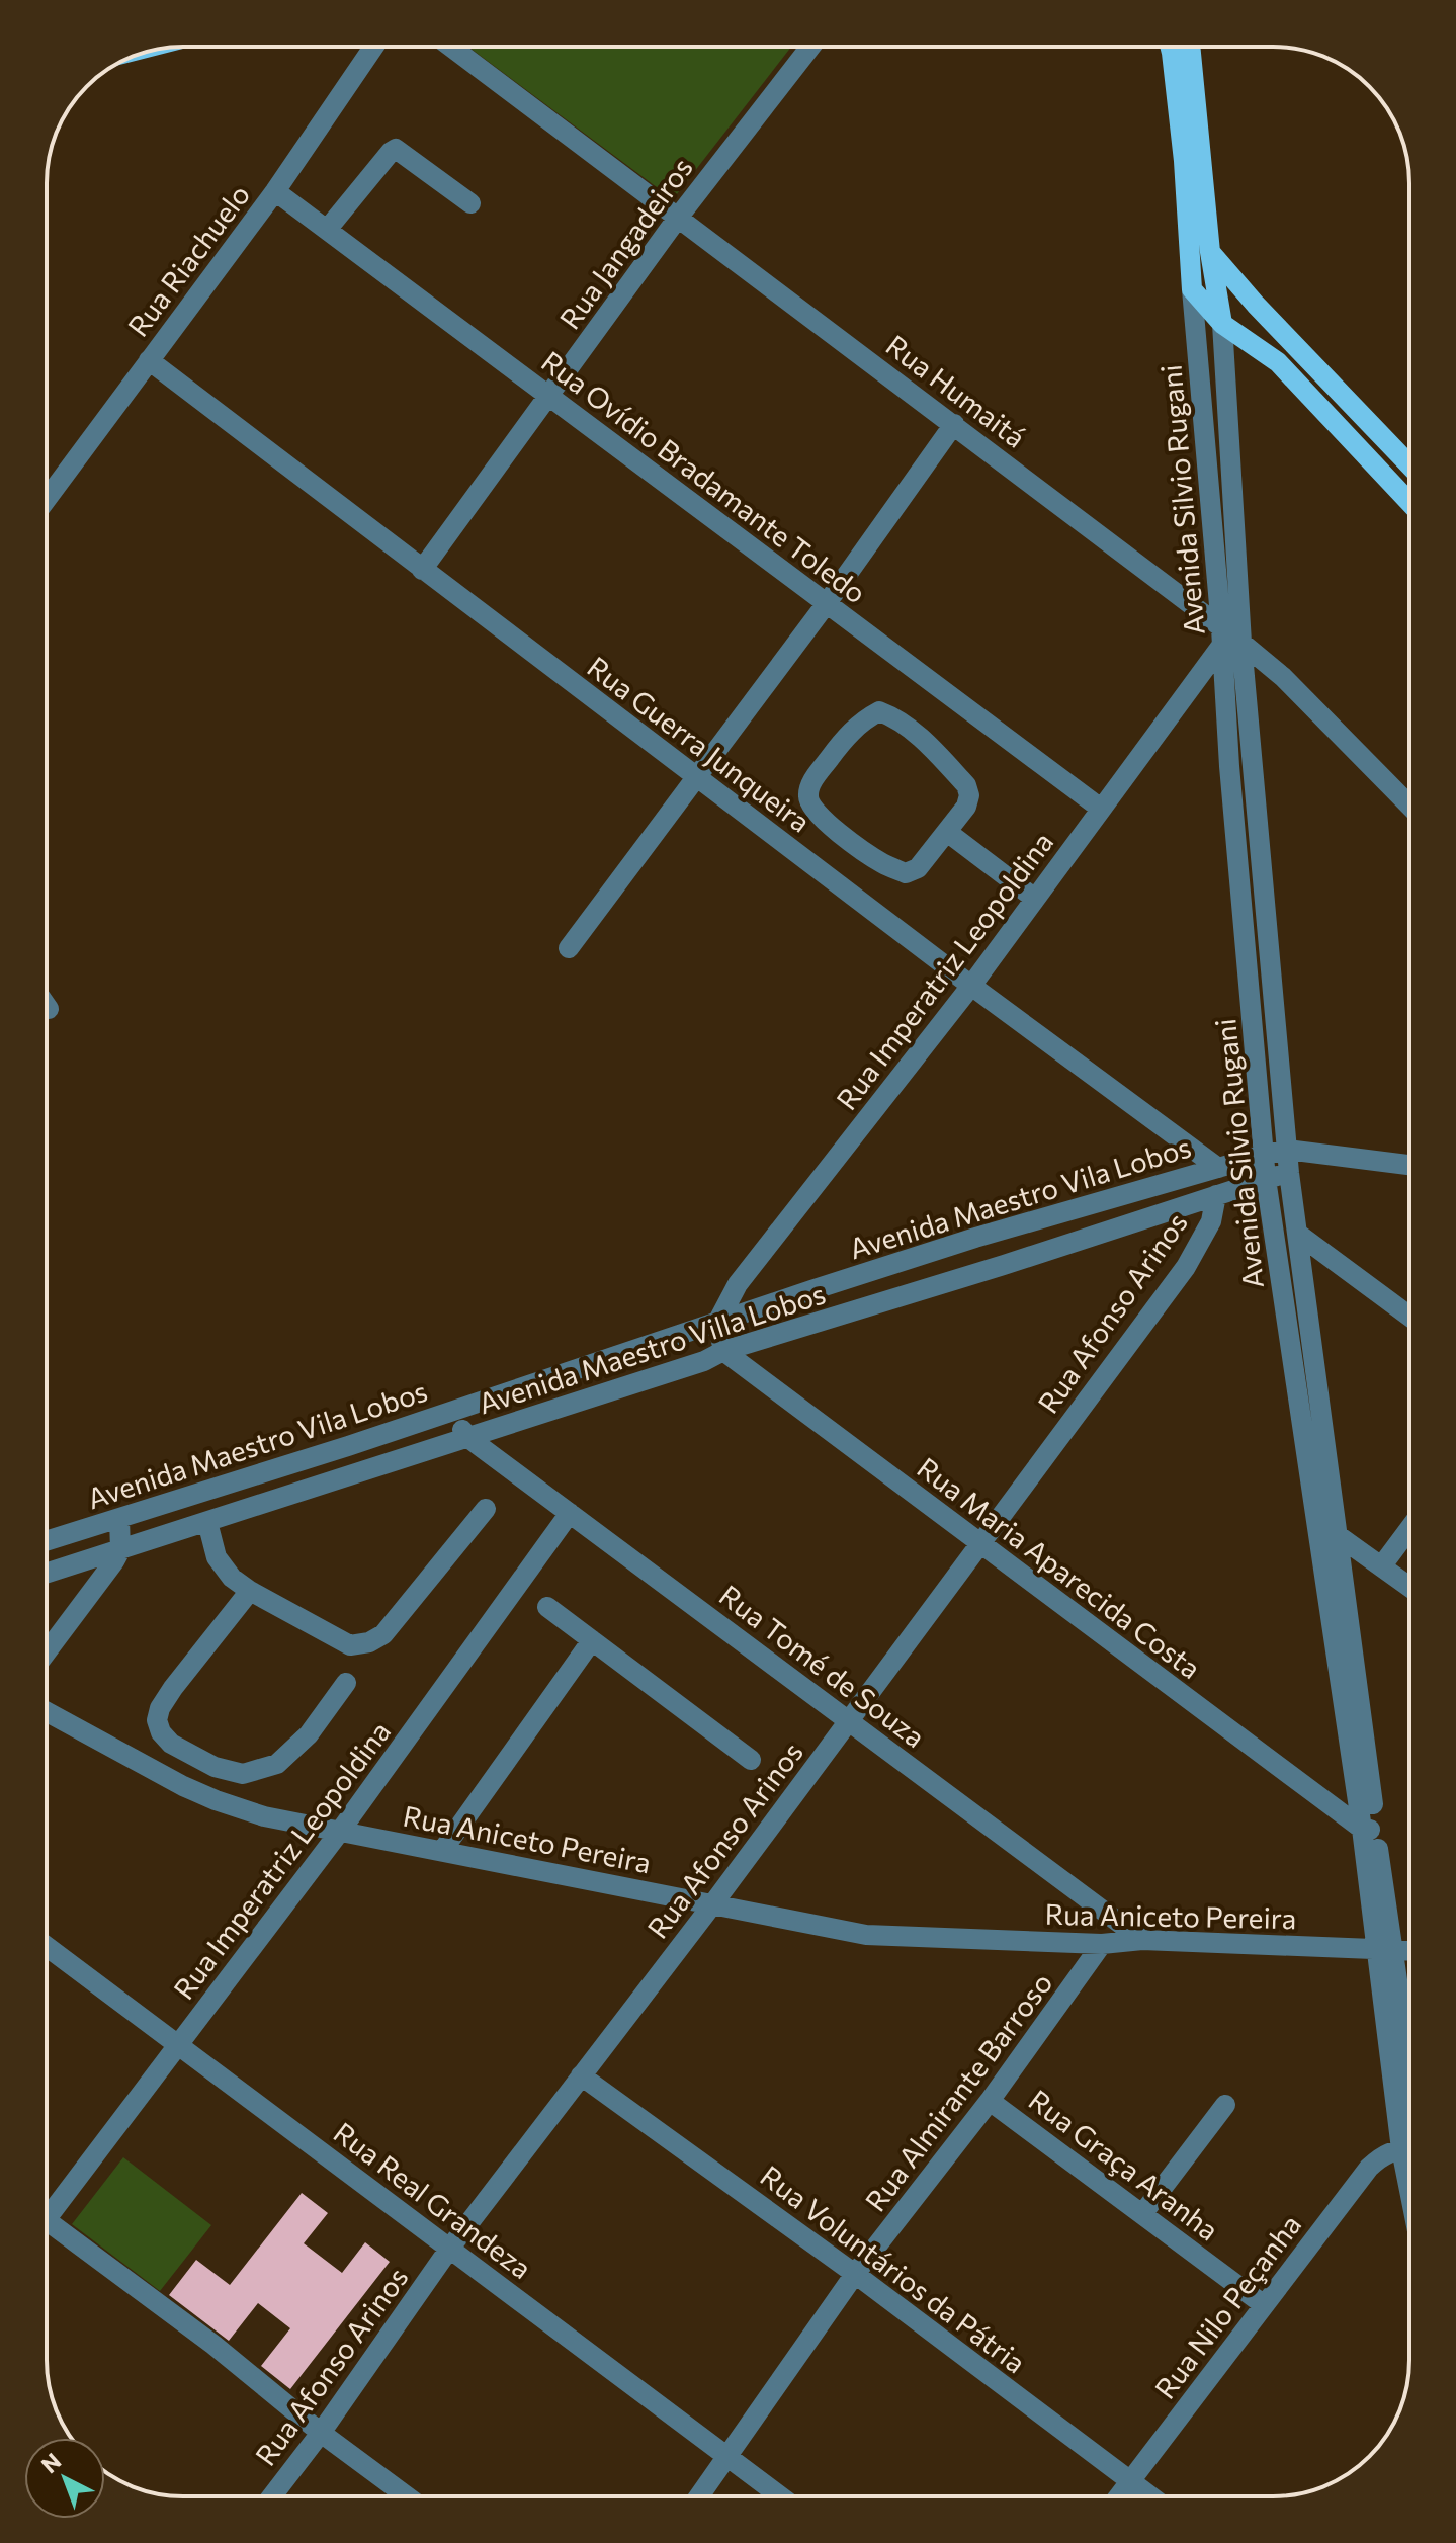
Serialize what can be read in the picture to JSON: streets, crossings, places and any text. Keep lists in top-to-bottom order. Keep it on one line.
{"streets":{"main road":["Avenida Silvio Rugani"],"street":["Rua Jangadeiros","Rua Riachuelo","Rua Humaitá","Rua Ovídio Bradamante Toledo","Rua Guerra Junqueira","Rua Imperatriz Leopoldina","Avenida Maestro Vila Lobos","Rua Afonso Arinos","Avenida Maestro Villa Lobos","Rua Maria Aparecida Costa","Rua Tomé de Souza","Rua Aniceto Pereira","Rua Almirante Barroso","Rua Graça Aranha","Rua Real Grandeza","Rua Voluntários da Pátria","Rua Nilo Peçanha"]},"crossings":[["Rua Jangadeiros","Rua Humaitá"],["Rua Jangadeiros","Rua Ovídio Bradamante Toledo"],["Rua Jangadeiros","Rua Guerra Junqueira"],["Rua Riachuelo","Rua Ovídio Bradamante Toledo"],["Rua Riachuelo","Rua Guerra Junqueira"],["Rua Humaitá","Avenida Silvio Rugani"],["Rua Humaitá","Rua Imperatriz Leopoldina"],["Rua Ovídio Bradamante Toledo","Rua Imperatriz Leopoldina"],["Avenida Silvio Rugani","Rua Imperatriz Leopoldina"],["Avenida Silvio Rugani","Avenida Maestro Vila Lobos"],["Avenida Silvio Rugani","Avenida Maestro Villa Lobos"],["Avenida Silvio Rugani","Rua Maria Aparecida Costa"],["Avenida Silvio Rugani","Rua Aniceto Pereira"],["Rua Guerra Junqueira","Rua Imperatriz Leopoldina"],["Rua Guerra Junqueira","Avenida Maestro Vila Lobos"],["Rua Imperatriz Leopoldina","Avenida Maestro Vila Lobos"],["Rua Imperatriz Leopoldina","Rua Tomé de Souza"],["Rua Imperatriz Leopoldina","Rua Aniceto Pereira"],["Rua Imperatriz Leopoldina","Rua Real Grandeza"],["Avenida Maestro Vila Lobos","Rua Tomé de Souza"],["Rua Afonso Arinos","Avenida Maestro Villa Lobos"],["Rua Afonso Arinos","Rua Maria Aparecida Costa"],["Rua Afonso Arinos","Rua Tomé de Souza"],["Rua Afonso Arinos","Rua Aniceto Pereira"],["Rua Afonso Arinos","Rua Real Grandeza"],["Rua Afonso Arinos","Rua Voluntários da Pátria"],["Avenida Maestro Villa Lobos","Rua Maria Aparecida Costa"],["Avenida Maestro Villa Lobos","Rua Tomé de Souza"],["Rua Tomé de Souza","Rua Aniceto Pereira"],["Rua Aniceto Pereira","Rua Almirante Barroso"],["Rua Almirante Barroso","Rua Graça Aranha"],["Rua Almirante Barroso","Rua Real Grandeza"],["Rua Almirante Barroso","Rua Voluntários da Pátria"],["Rua Graça Aranha","Rua Nilo Peçanha"],["Rua Voluntários da Pátria","Rua Nilo Peçanha"]],"north":"top left"}
